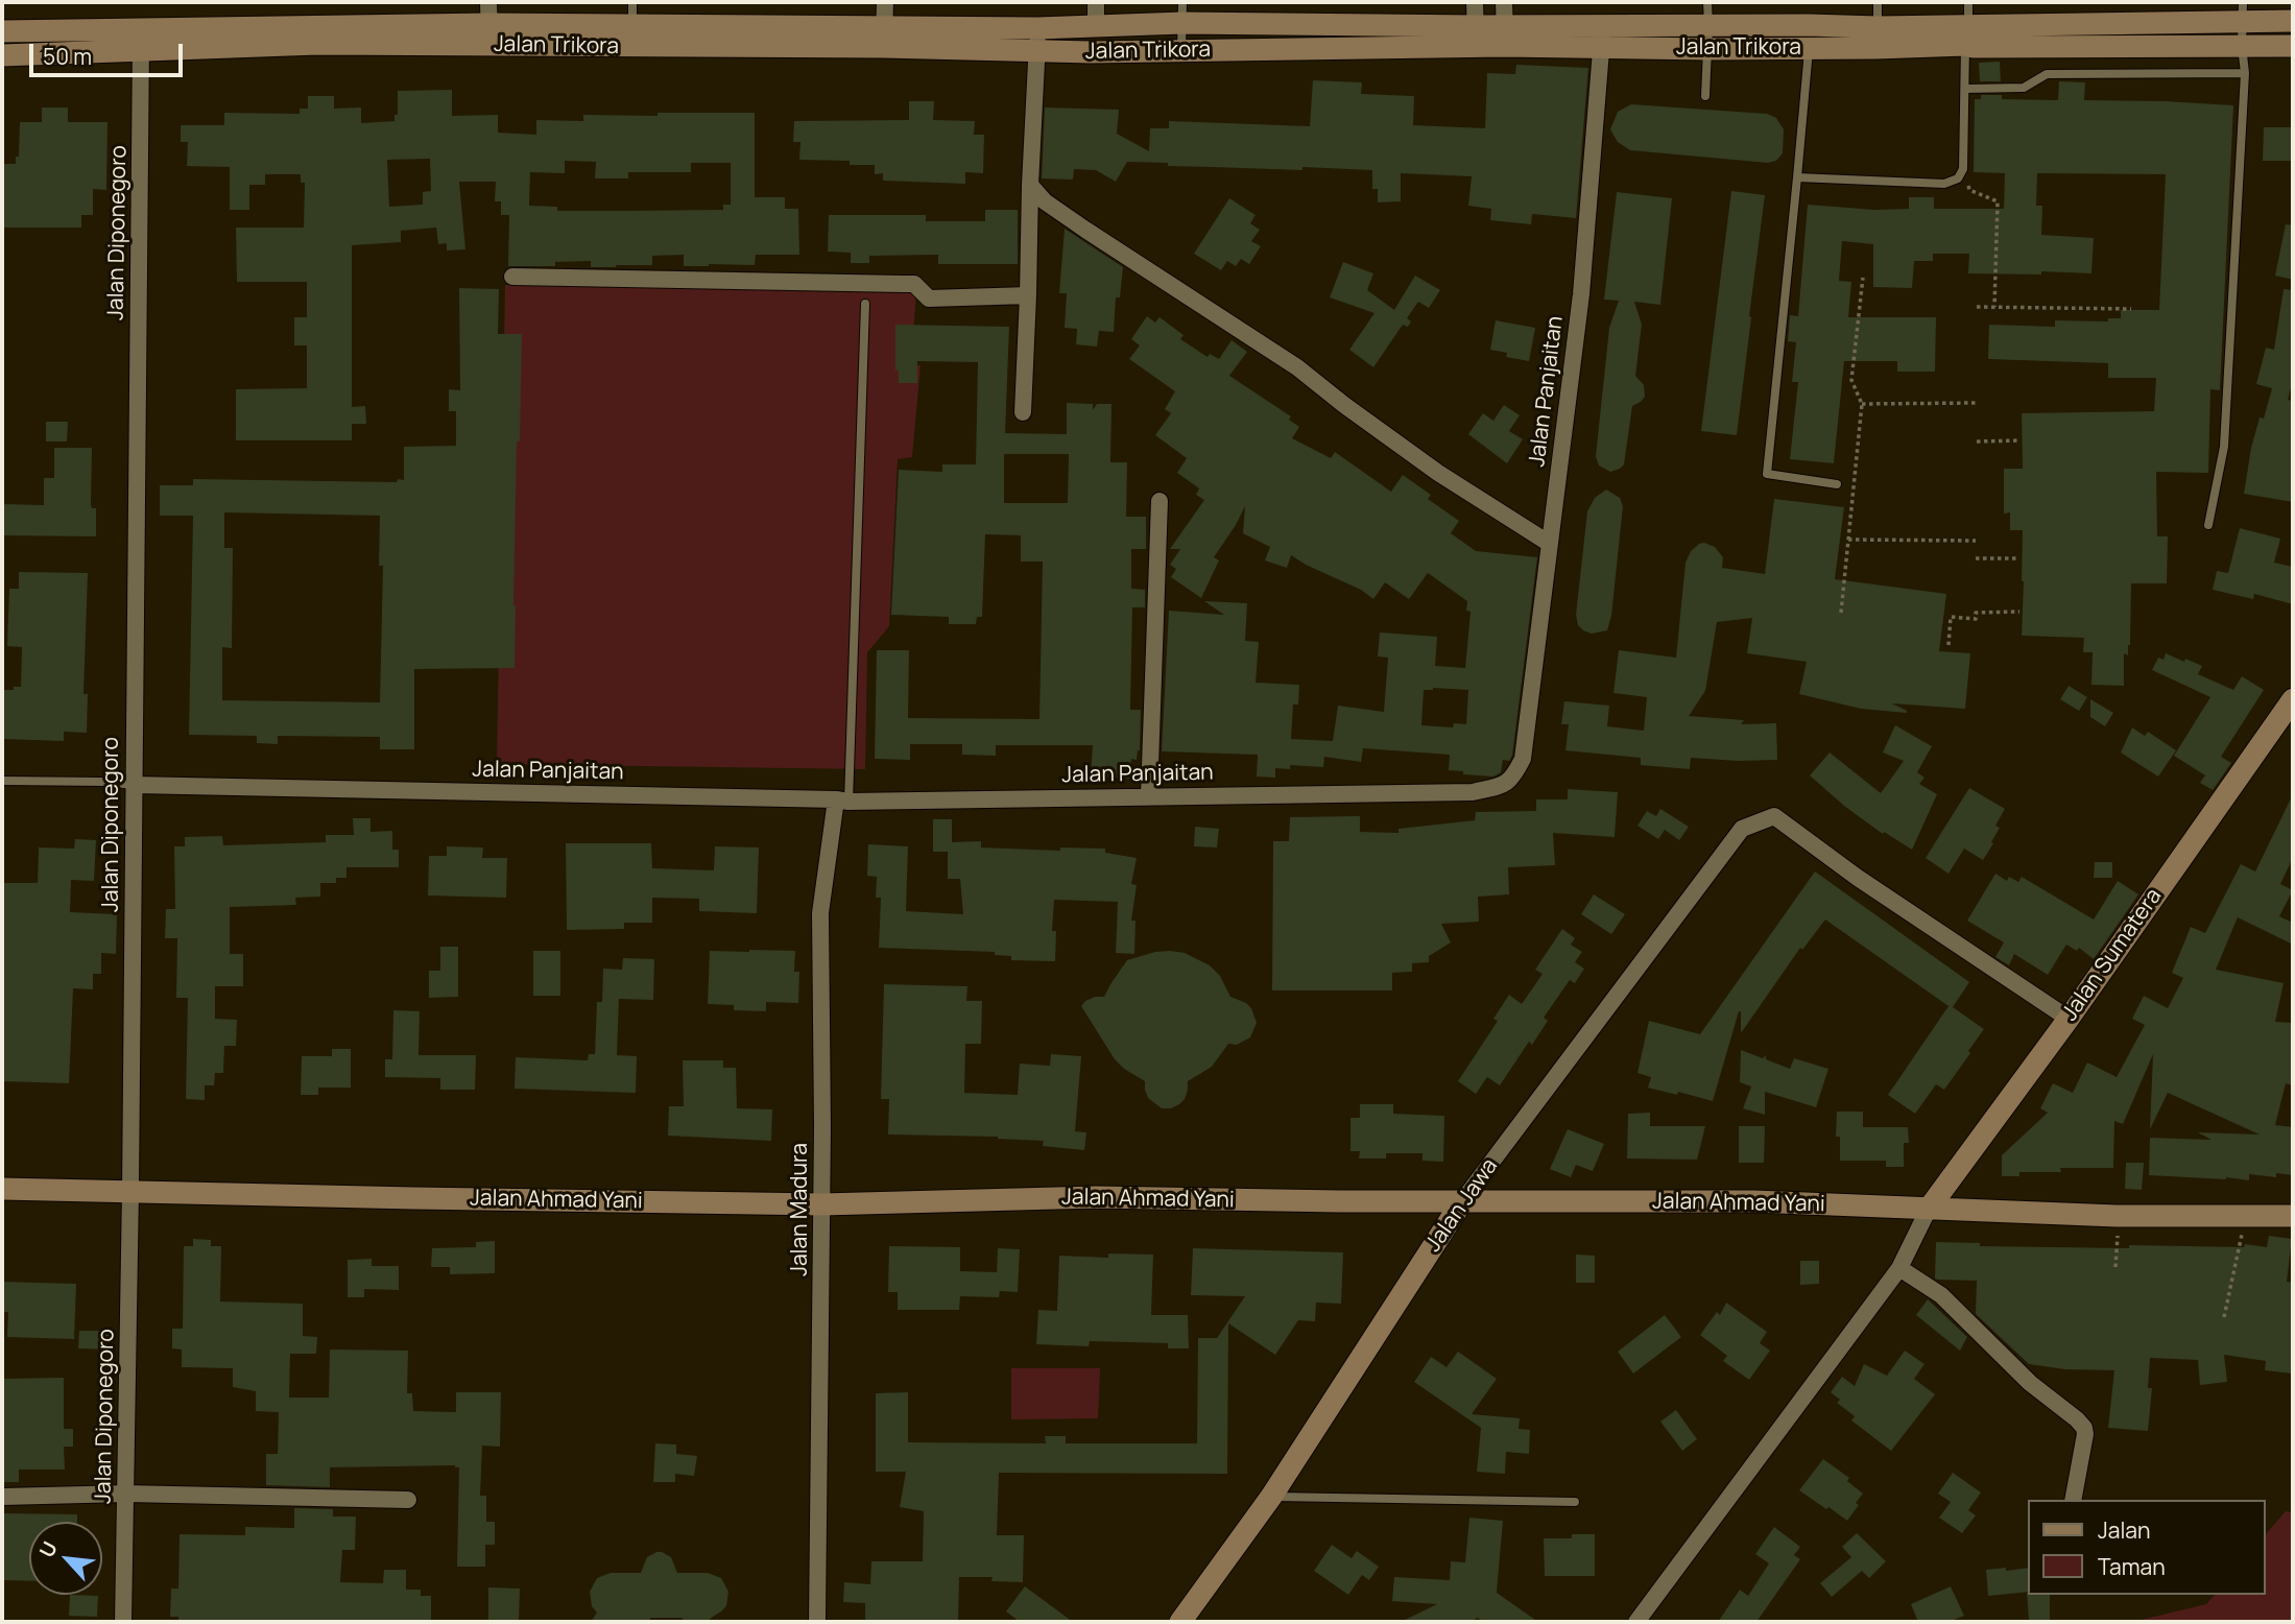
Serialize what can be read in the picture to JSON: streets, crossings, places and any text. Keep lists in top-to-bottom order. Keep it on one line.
{"streets":{"main road":["Jalan Trikora","Jalan Sumatera","Jalan Ahmad Yani","Jalan Jawa"],"street":["Jalan Diponegoro","Jalan Panjaitan","Jalan Madura"]},"crossings":[["Jalan Trikora","Jalan Diponegoro"],["Jalan Trikora","Jalan Panjaitan"],["Jalan Diponegoro","Jalan Panjaitan"],["Jalan Diponegoro","Jalan Ahmad Yani"],["Jalan Panjaitan","Jalan Madura"],["Jalan Sumatera","Jalan Ahmad Yani"],["Jalan Sumatera","Jalan Jawa"],["Jalan Ahmad Yani","Jalan Jawa"],["Jalan Ahmad Yani","Jalan Madura"]],"legend":["Jalan","Taman"],"scale_bar":"50 m","north":"top left"}
